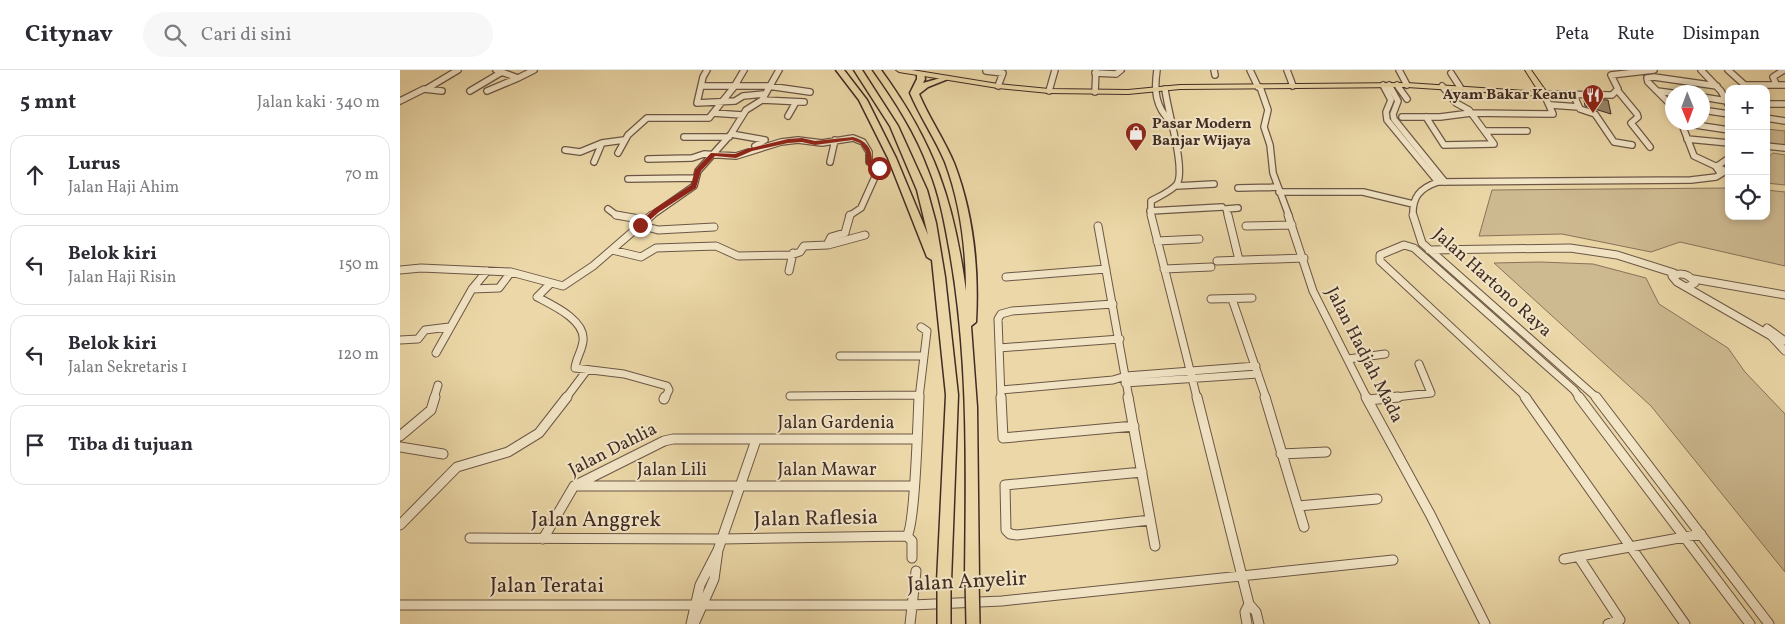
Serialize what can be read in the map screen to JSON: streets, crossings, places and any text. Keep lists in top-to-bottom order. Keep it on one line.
{"streets":{"street":["Jalan Hartono Raya","Jalan Hadjah Mada","Jalan Gardenia","Jalan Dahlia","Jalan Lili","Jalan Mawar","Jalan Raflesia","Jalan Anggrek","Jalan Anyelir","Jalan Teratai"]},"crossings":[["Jalan Gardenia","Jalan Dahlia"],["Jalan Dahlia","Jalan Lili"],["Jalan Dahlia","Jalan Anggrek"],["Jalan Lili","Jalan Mawar"],["Jalan Raflesia","Jalan Anggrek"],["Jalan Anyelir","Jalan Teratai"]],"places":{"restaurant":["Ayam Bakar Keanu"],"shop":["Pasar Modern Banjar Wijaya"]},"north":"bottom","page":{"header":"Citynav","search":"Cari di sini","nav":["Peta","Rute","Disimpan"],"heading":["5 mnt","Jalan kaki · 340 m"],"map_buttons":["+","−"],"list":[["Lurus","Jalan Haji Ahim","70 m"],["Belok kiri","Jalan Haji Risin","150 m"],["Belok kiri","Jalan Sekretaris 1","120 m"],"Tiba di tujuan"]}}
